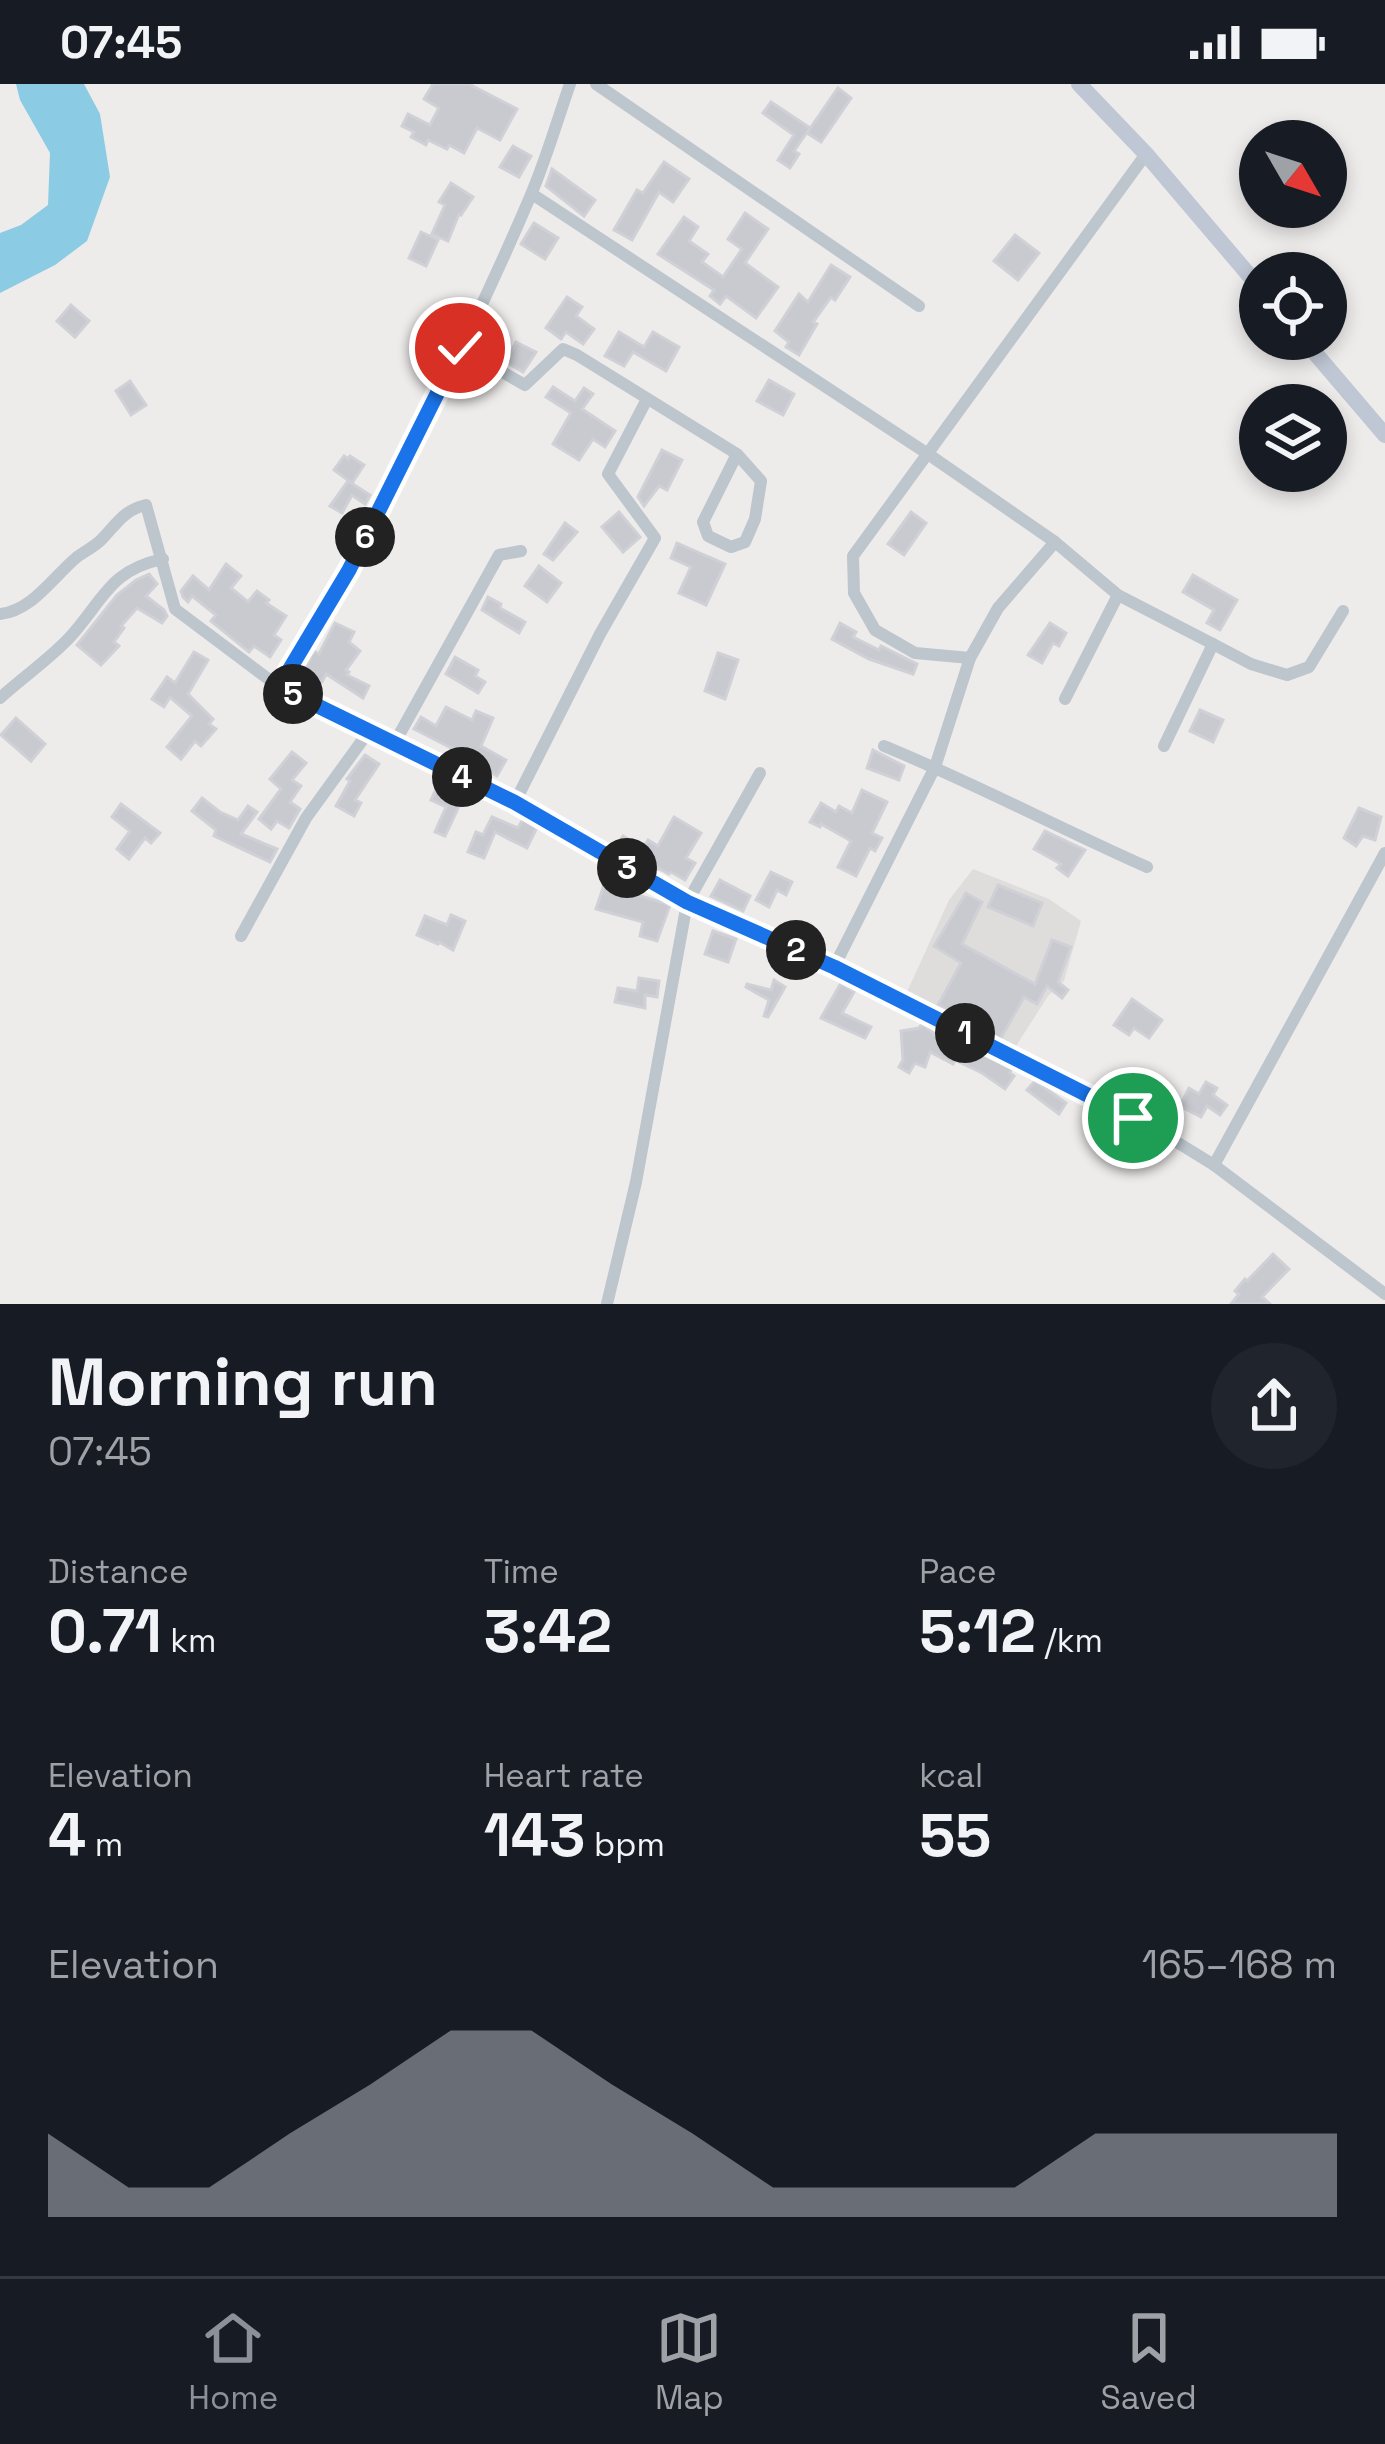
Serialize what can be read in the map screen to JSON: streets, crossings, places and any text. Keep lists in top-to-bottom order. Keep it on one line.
{"north":"bottom right","page":{"status":"07:45","pins":["6","5","4","3","2","1"],"heading":["Morning run","07:45"],"stats":[["Distance","0.71 km"],["Time","3:42"],["Pace","5:12 /km"],["Elevation","4 m"],["Heart rate","143 bpm"],["kcal","55"]],"chart":["Elevation","165–168 m"],"tabs":["Home","Map","Saved"]}}
